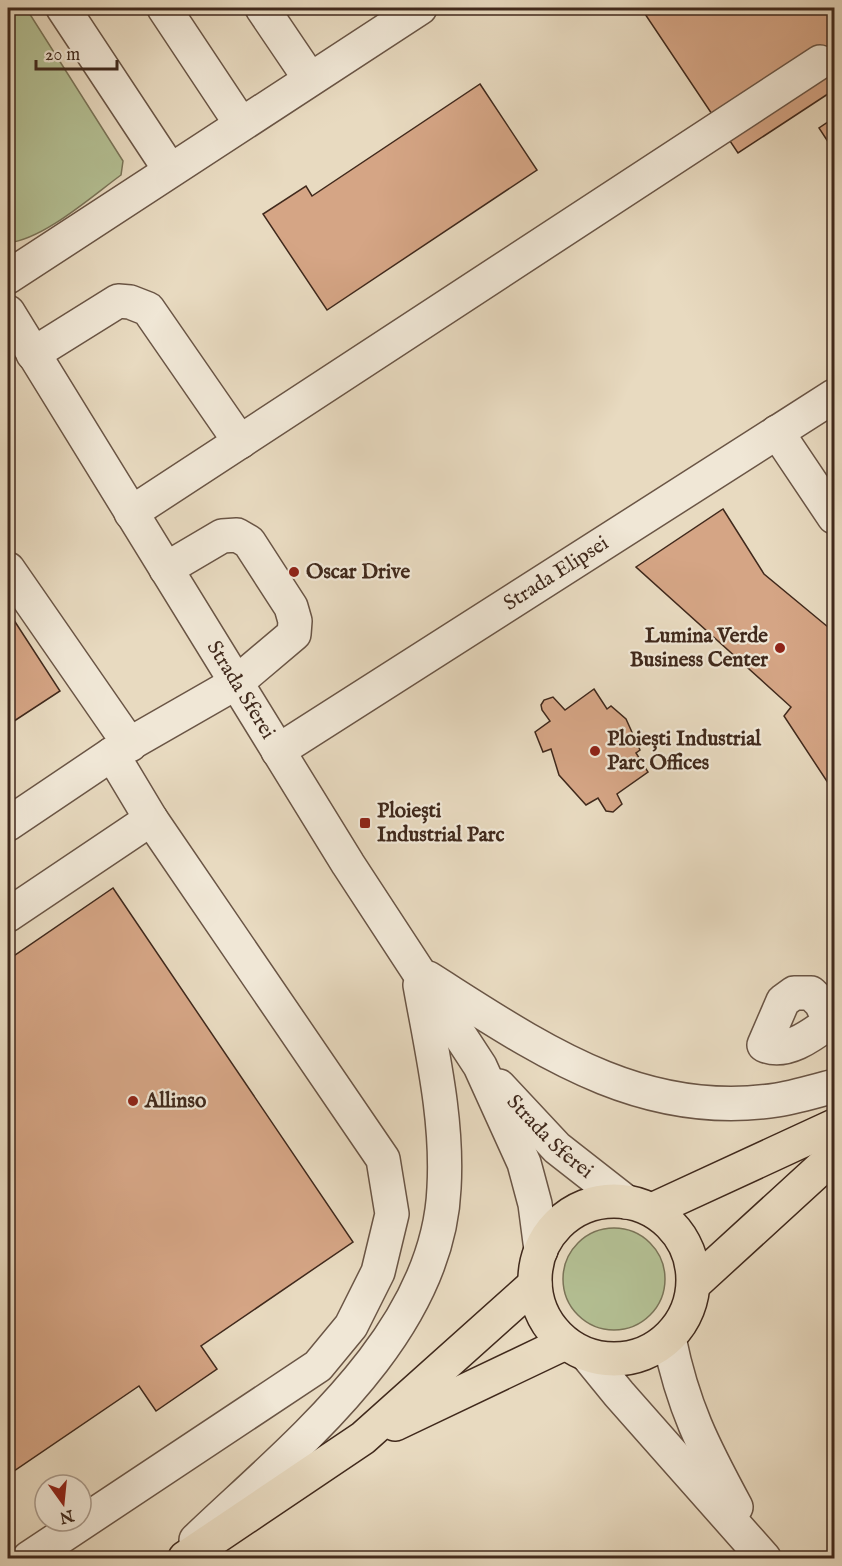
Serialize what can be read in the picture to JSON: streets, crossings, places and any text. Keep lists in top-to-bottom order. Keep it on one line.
{"streets":{"street":["Strada Elipsei","Strada Sferei"]},"crossings":[["Strada Elipsei","Strada Sferei"]],"places":{"other":["Oscar Drive","Lumina Verde Business Center","Ploiești Industrial Parc Offices","Allinso"],"transit":["Ploiești Industrial Parc"]},"scale_bar":"20 m","north":"bottom"}
